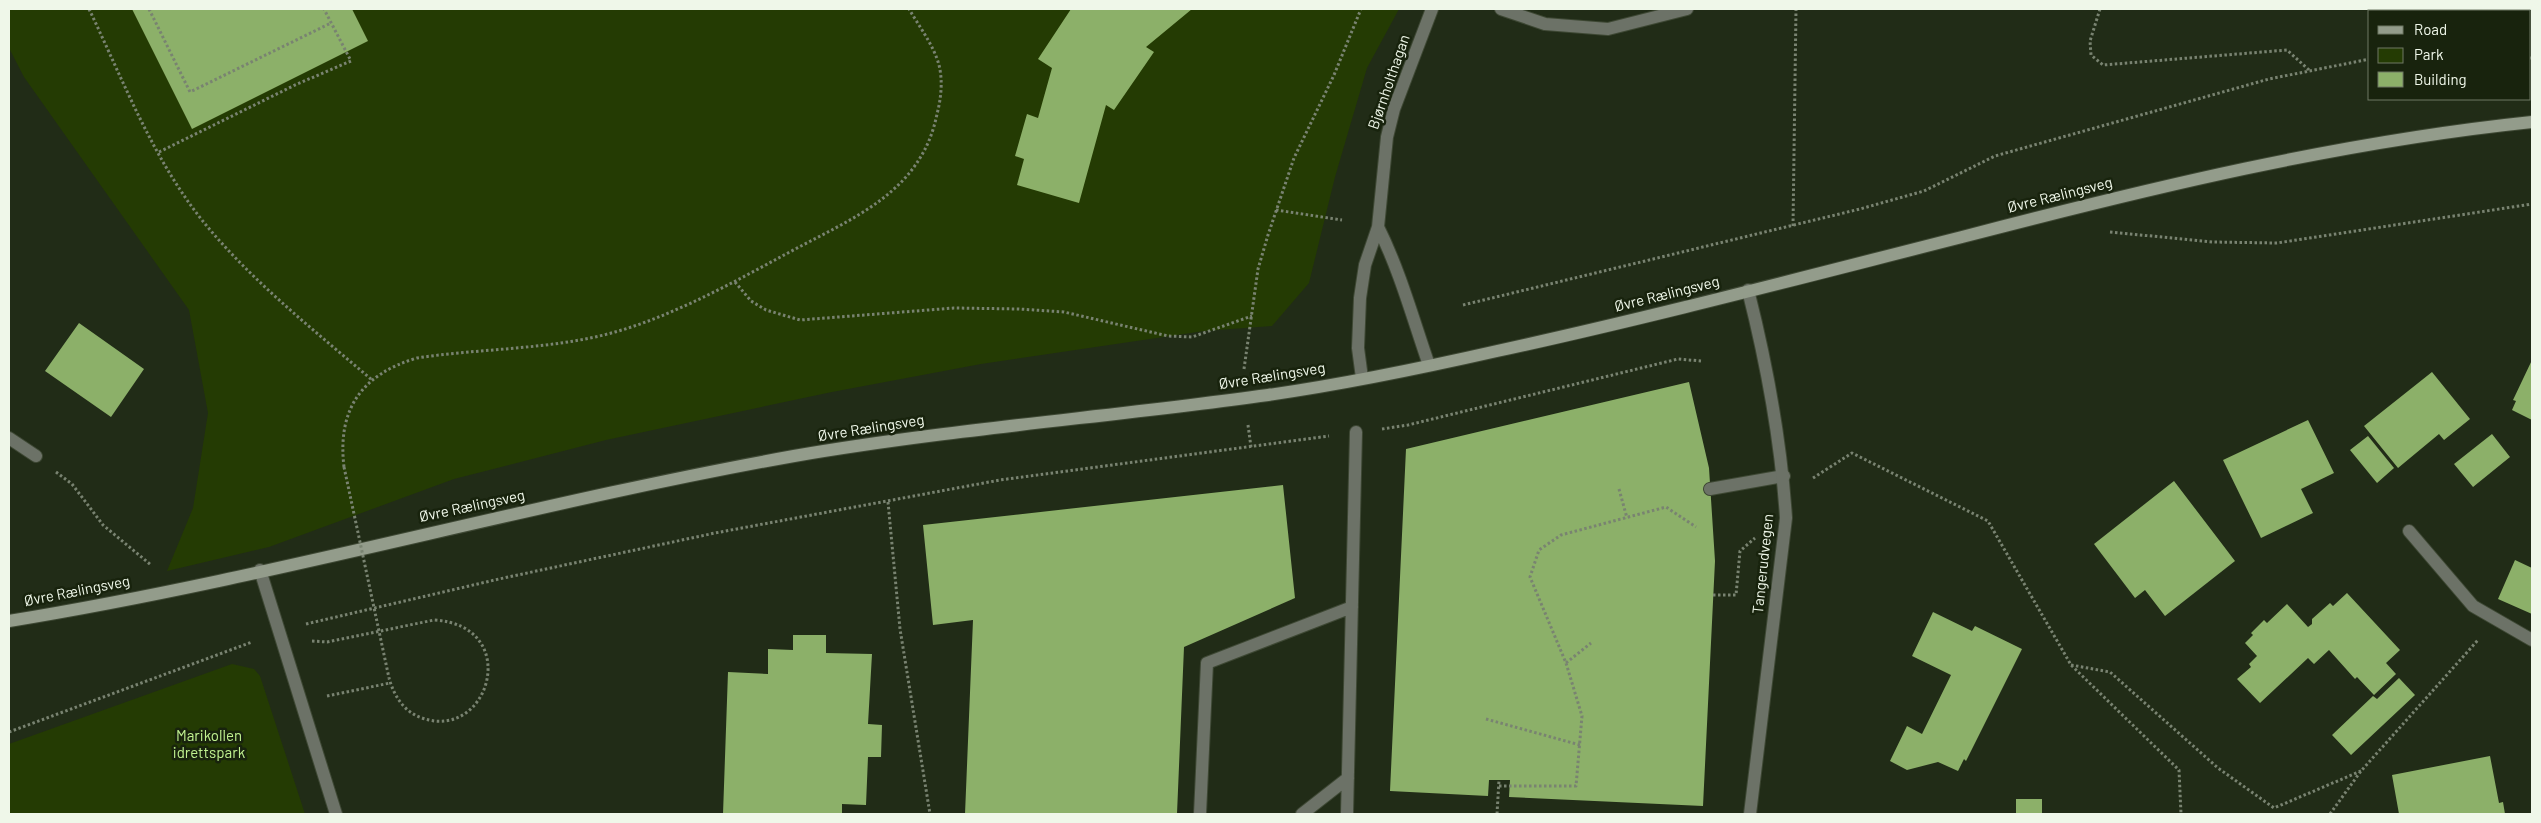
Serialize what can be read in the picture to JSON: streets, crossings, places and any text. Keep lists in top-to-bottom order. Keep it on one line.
{"streets":{"main road":["Øvre Rælingsveg"],"street":["Bjørnholthagan","Tangerudvegen"]},"crossings":[["Bjørnholthagan","Øvre Rælingsveg"],["Øvre Rælingsveg","Tangerudvegen"]],"parks":["Marikollen idrettspark"],"legend":["Road","Park","Building"]}
